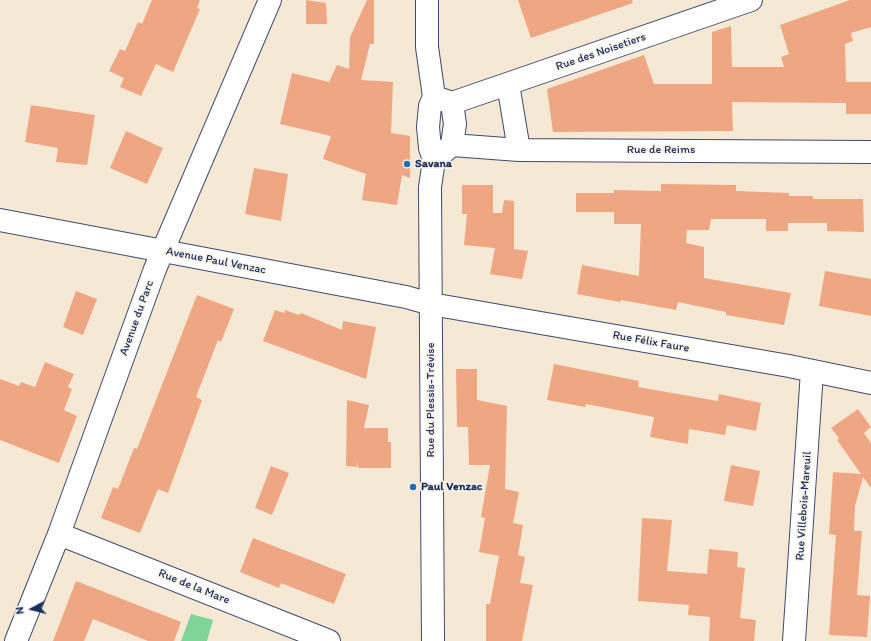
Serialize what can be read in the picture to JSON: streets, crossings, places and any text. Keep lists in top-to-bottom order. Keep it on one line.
{"streets":{"street":["Rue des Noisetiers","Rue de Reims","Avenue Paul Venzac","Avenue du Parc","Rue Félix Faure","Rue du Plessis-Trévise","Rue Villebois-Mareuil","Rue de la Mare"]},"crossings":[["Rue des Noisetiers","Rue du Plessis-Trévise"],["Rue de Reims","Rue du Plessis-Trévise"],["Avenue Paul Venzac","Avenue du Parc"],["Avenue Paul Venzac","Rue Félix Faure"],["Avenue Paul Venzac","Rue du Plessis-Trévise"],["Avenue du Parc","Rue de la Mare"],["Rue Félix Faure","Rue du Plessis-Trévise"],["Rue Félix Faure","Rue Villebois-Mareuil"]],"places":["Savana","Paul Venzac"],"north":"left"}
